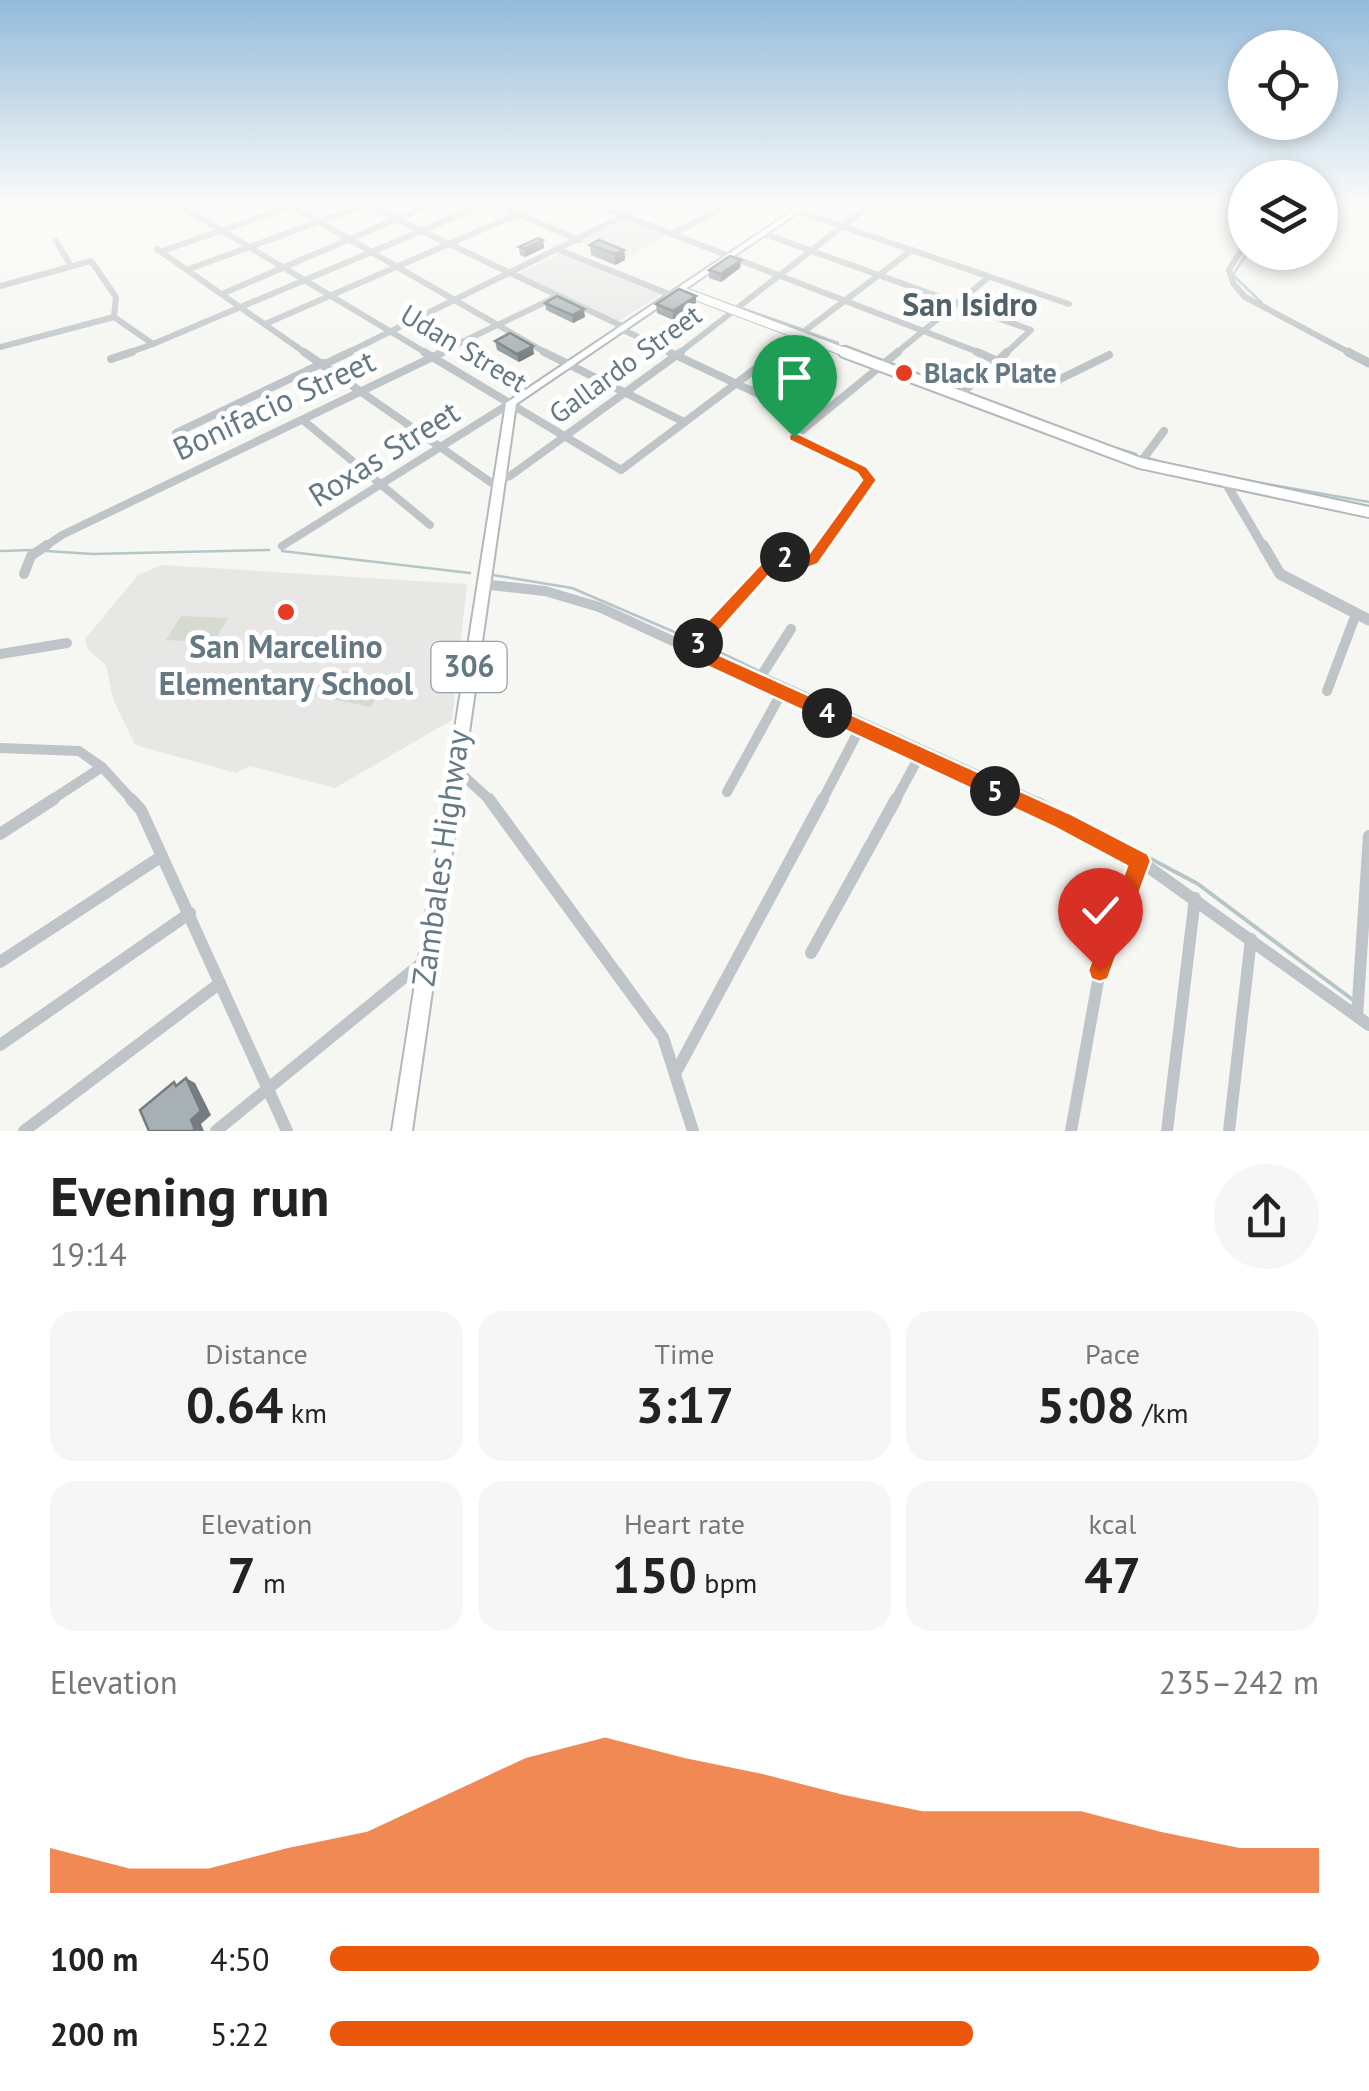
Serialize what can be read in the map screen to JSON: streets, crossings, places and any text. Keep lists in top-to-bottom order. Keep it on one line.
{"streets":{"main road":["306","Zambales Highway"],"street":["Udan Street","Gallardo Street","Bonifacio Street","Roxas Street"]},"crossings":[["Udan Street","Gallardo Street"],["Udan Street","Bonifacio Street"],["Udan Street","Roxas Street"],["Udan Street","Zambales Highway"],["Gallardo Street","Zambales Highway"],["Roxas Street","Zambales Highway"]],"districts":["San Isidro"],"places":["Black Plate","San Marcelino Elementary School"],"page":{"pins":["2","3","4","5"],"heading":["Evening run","19:14"],"stats":[["Distance","0.64 km"],["Time","3:17"],["Pace","5:08 /km"],["Elevation","7 m"],["Heart rate","150 bpm"],["kcal","47"]],"chart":["Elevation","235–242 m"],"list":[{"name":"100 m","note":"4:50"},{"name":"200 m","note":"5:22"}]}}
